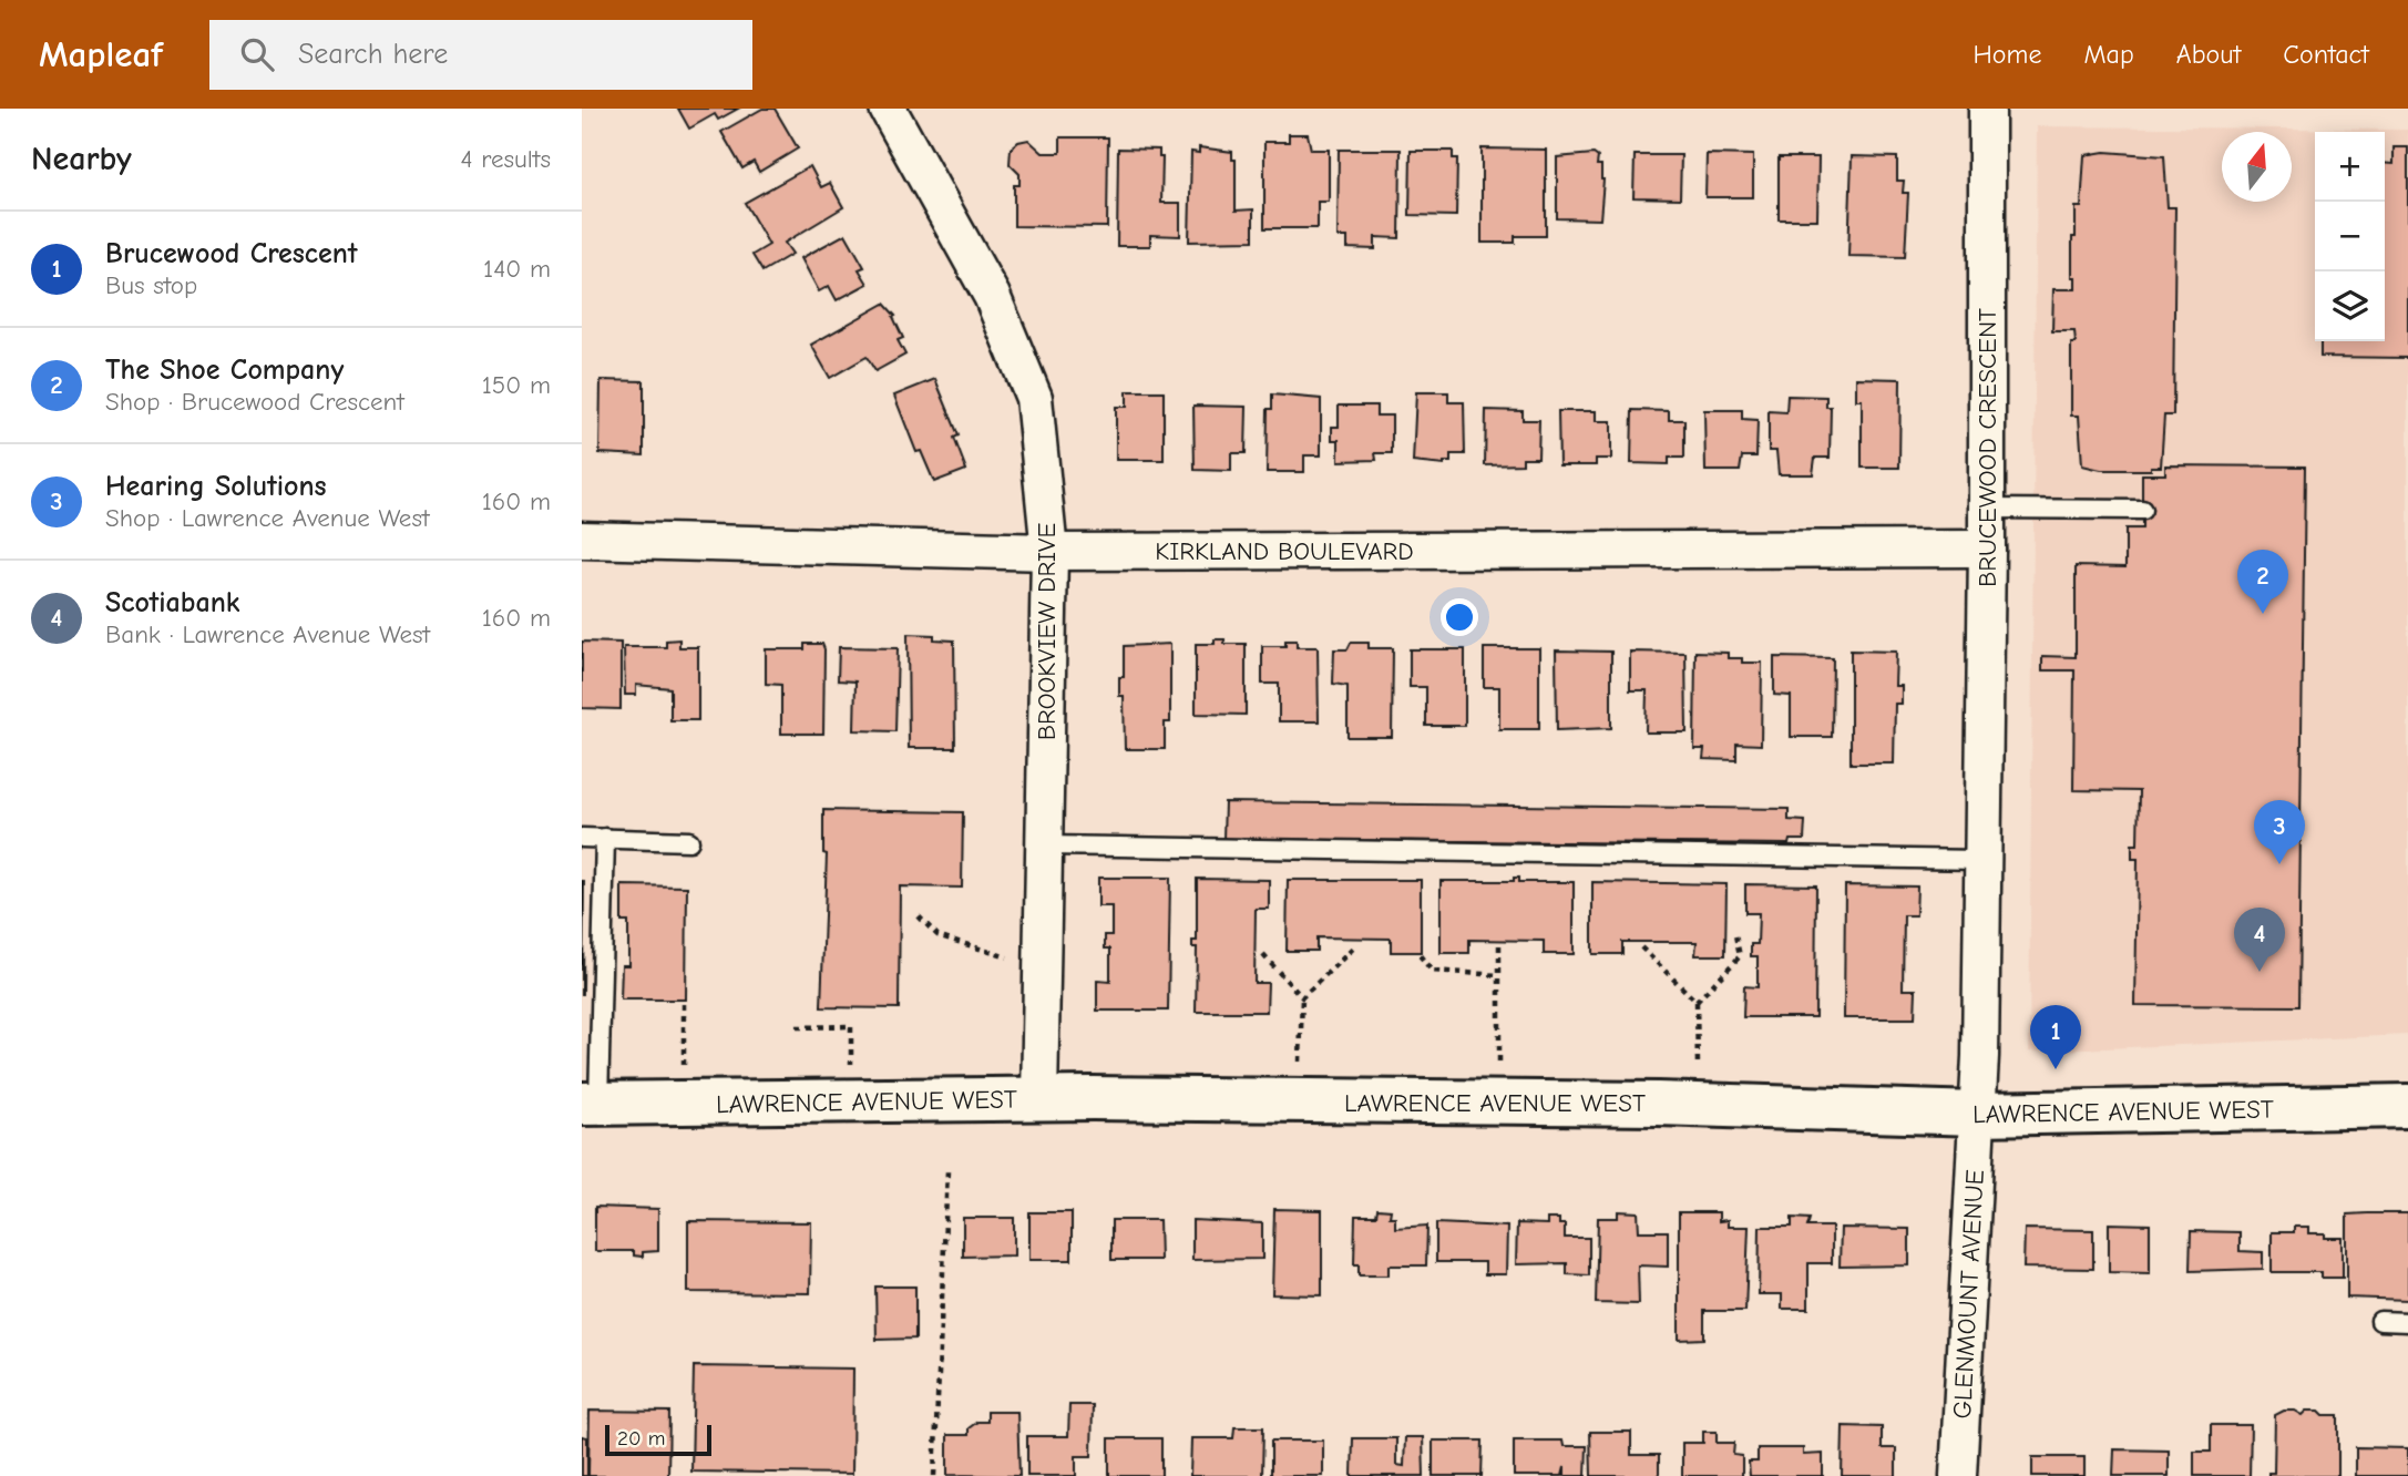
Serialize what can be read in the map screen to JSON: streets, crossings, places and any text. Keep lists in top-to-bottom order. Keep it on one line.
{"streets":{"main road":["LAWRENCE AVENUE WEST"],"street":["BRUCEWOOD CRESCENT","KIRKLAND BOULEVARD","BROOKVIEW DRIVE","GLENMOUNT AVENUE"]},"crossings":[["BRUCEWOOD CRESCENT","KIRKLAND BOULEVARD"],["BRUCEWOOD CRESCENT","LAWRENCE AVENUE WEST"],["BRUCEWOOD CRESCENT","GLENMOUNT AVENUE"],["KIRKLAND BOULEVARD","BROOKVIEW DRIVE"],["BROOKVIEW DRIVE","LAWRENCE AVENUE WEST"],["LAWRENCE AVENUE WEST","GLENMOUNT AVENUE"]],"scale_bar":"20 m","north":"top","page":{"header":"Mapleaf","search":"Search here","nav":["Home","Map","About","Contact"],"heading":["Nearby","4 results"],"map_buttons":["+","−"],"list":[{"mark":"1","name":"Brucewood Crescent","note":"Bus stop","value":"140 m"},{"mark":"2","name":"The Shoe Company","note":"Shop · Brucewood Crescent","value":"150 m"},{"mark":"3","name":"Hearing Solutions","note":"Shop · Lawrence Avenue West","value":"160 m"},{"mark":"4","name":"Scotiabank","note":"Bank · Lawrence Avenue West","value":"160 m"}],"pins":["2","3","4","1"],"scale":"20 m"}}
